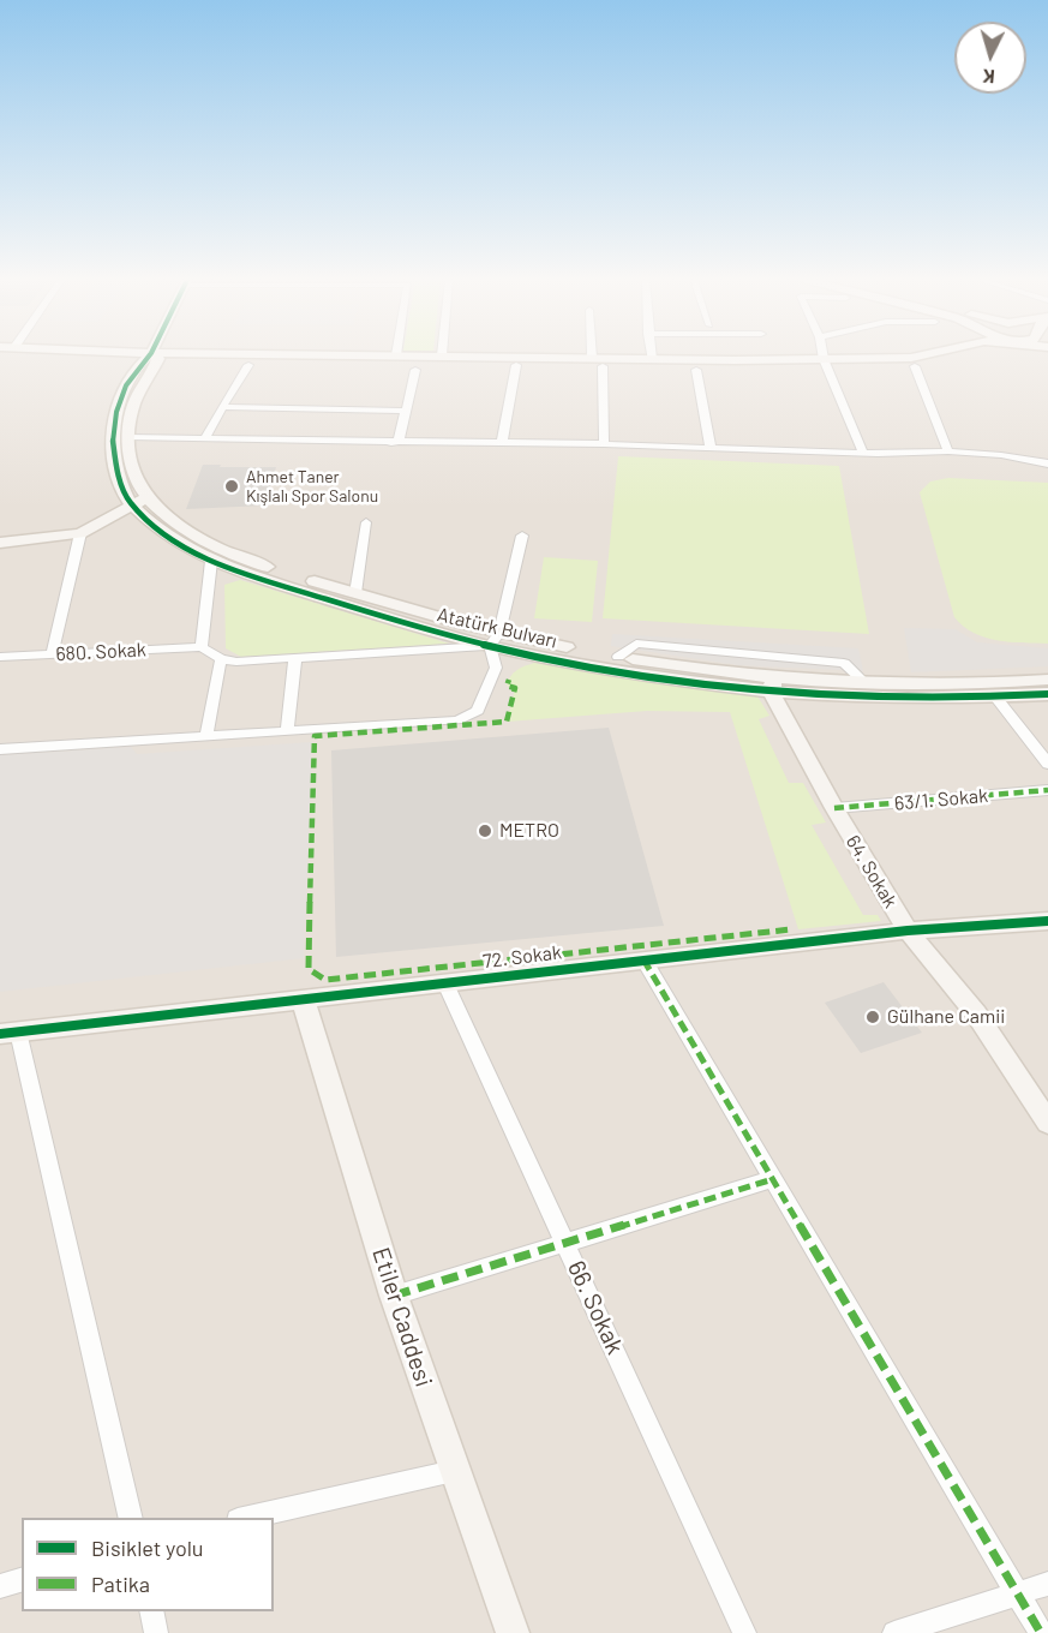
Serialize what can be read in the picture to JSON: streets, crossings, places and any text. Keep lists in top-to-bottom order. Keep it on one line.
{"streets":{"street":["Atatürk Bulvarı","680. Sokak","63/1. Sokak","64. Sokak","72. Sokak","66. Sokak","Etiler Caddesi"]},"crossings":[["Atatürk Bulvarı","64. Sokak"],["63/1. Sokak","64. Sokak"],["64. Sokak","72. Sokak"],["72. Sokak","66. Sokak"],["72. Sokak","Etiler Caddesi"]],"places":["Ahmet Taner Kışlalı Spor Salonu","METRO","Gülhane Camii"],"legend":["Bisiklet yolu","Patika"],"north":"bottom"}
